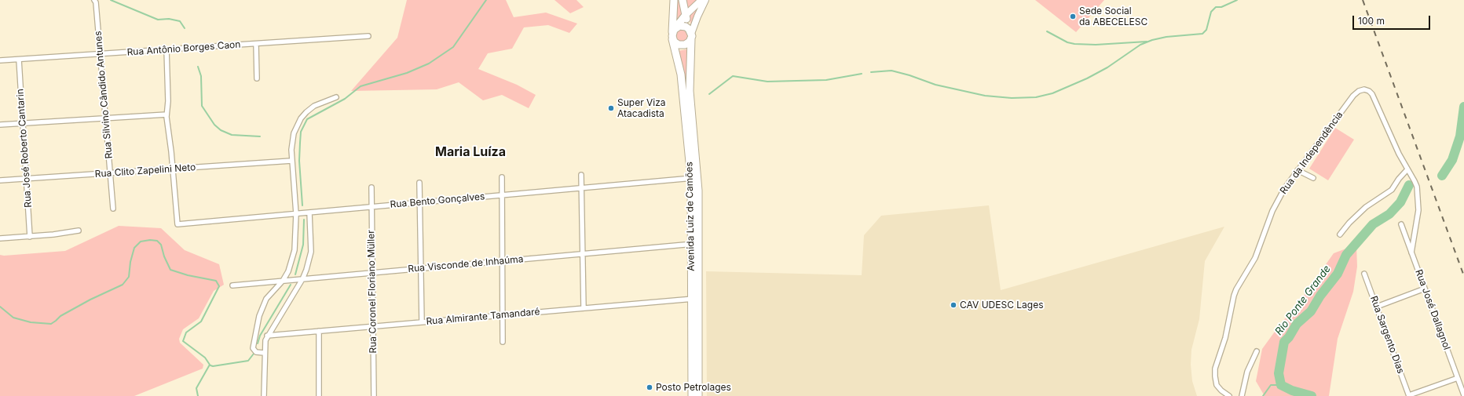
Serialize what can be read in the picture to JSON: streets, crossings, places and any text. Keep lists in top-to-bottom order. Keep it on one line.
{"streets":{"main road":["Avenida Luiz de Camões"],"street":["Rua Antônio Borges Caon","Rua Silvino Cândido Antunes","Rua José Roberto Cantarin","Rua da Independência","Rua Clito Zapelini Neto","Rua Bento Gonçalves","Rua Visconde de Inhaúma","Rua Coronel Floriano Müller","Rua José Dallagnol","Rua Almirante Tamandaré","Rua Sargento Dias"]},"crossings":[["Rua Antônio Borges Caon","Rua Silvino Cândido Antunes"],["Rua Antônio Borges Caon","Rua José Roberto Cantarin"],["Rua Silvino Cândido Antunes","Rua Clito Zapelini Neto"],["Rua José Roberto Cantarin","Rua Clito Zapelini Neto"],["Rua Clito Zapelini Neto","Rua Bento Gonçalves"],["Rua Bento Gonçalves","Avenida Luiz de Camões"],["Rua Bento Gonçalves","Rua Coronel Floriano Müller"],["Avenida Luiz de Camões","Rua Visconde de Inhaúma"],["Avenida Luiz de Camões","Rua Almirante Tamandaré"],["Rua Visconde de Inhaúma","Rua Coronel Floriano Müller"],["Rua Coronel Floriano Müller","Rua Almirante Tamandaré"]],"districts":["Maria Luíza"],"water":["Rio Ponte Grande"],"places":["Sede Social da ABECELESC","Super Viza Atacadista","CAV UDESC Lages","Posto Petrolages"],"scale_bar":"100 m"}
